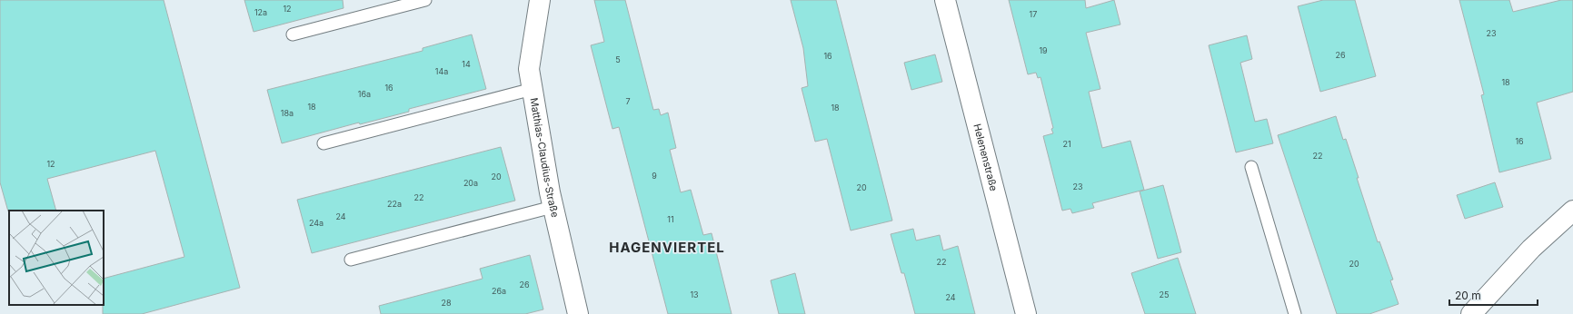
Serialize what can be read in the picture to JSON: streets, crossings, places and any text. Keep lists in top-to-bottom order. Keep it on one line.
{"streets":{"street":["Helenenstraße","Matthias-Claudius-Straße"]},"districts":["HAGENVIERTEL"],"house_numbers":["12","12a","17","23","19","26","16","5","14","14a","18","16","16a","7","18","18","18a","16","21","22","12","9","20","20a","23","20","22","22a","24","11","24a","22","20","26","26a","13","25","24","28"],"scale_bar":"20 m"}
